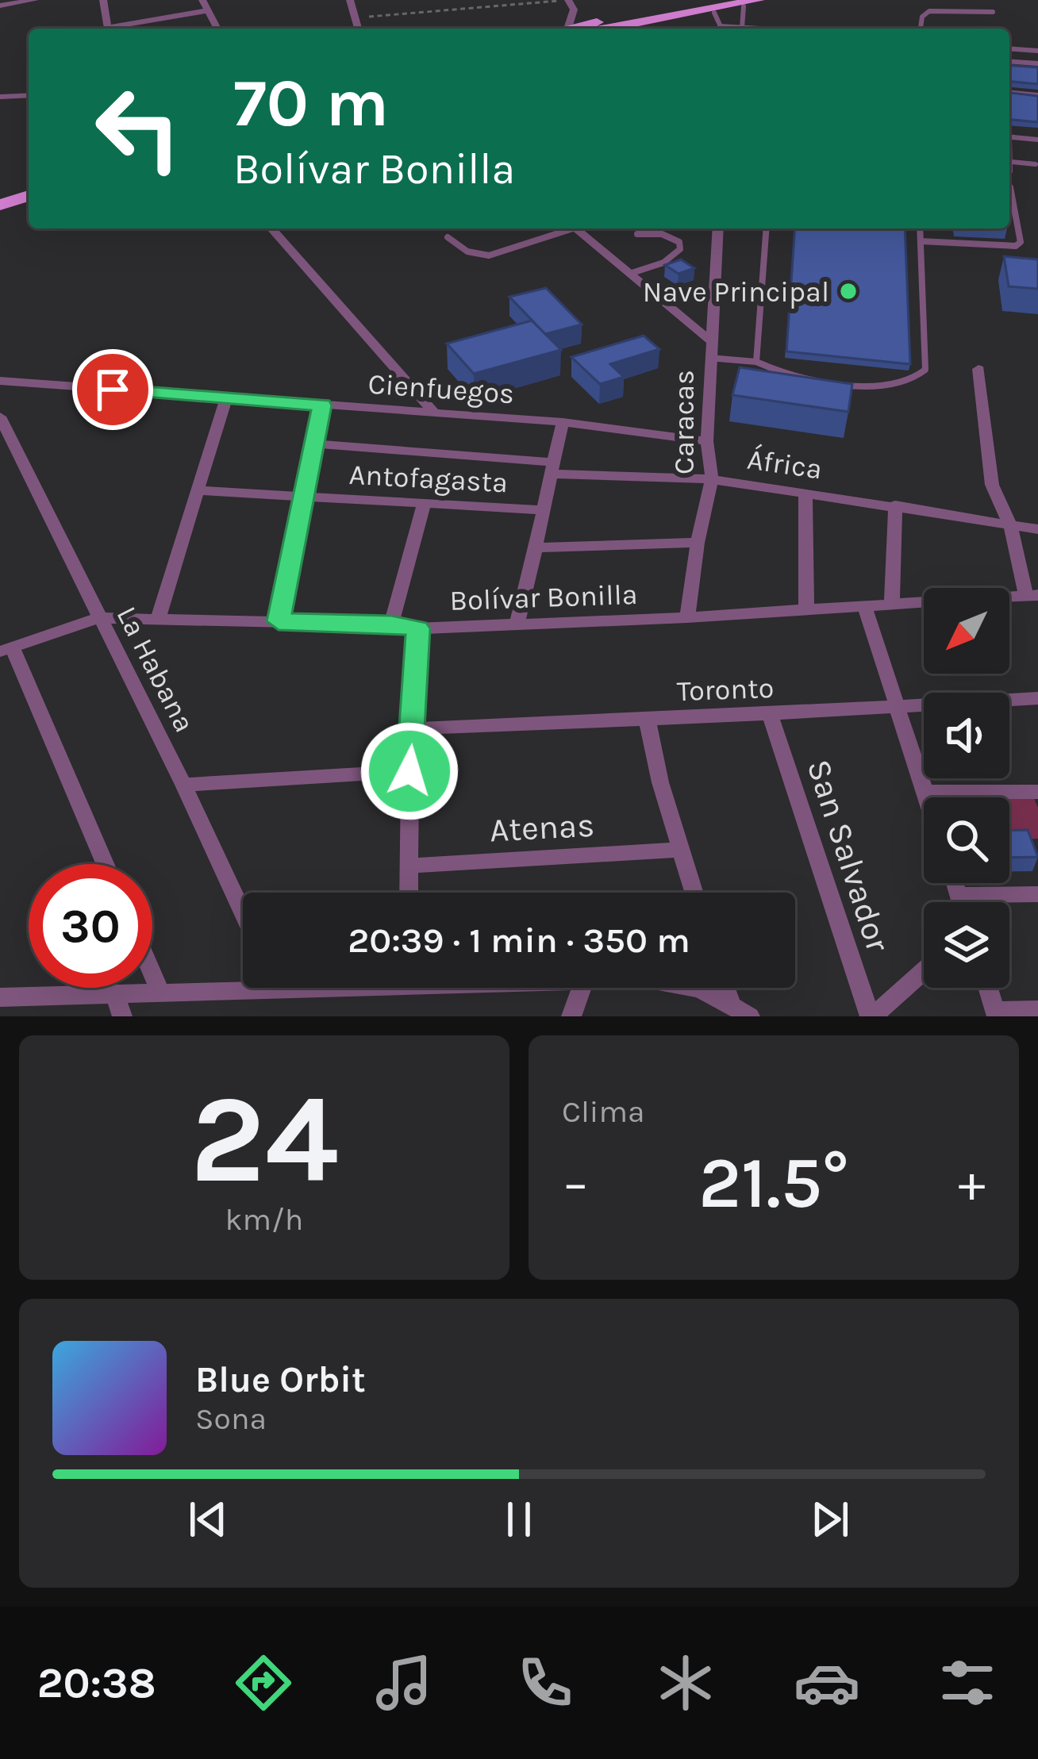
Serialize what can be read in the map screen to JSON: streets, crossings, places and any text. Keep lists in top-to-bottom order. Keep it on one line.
{"streets":{"street":["Cienfuegos","Caracas","África","Antofagasta","Bolívar Bonilla","La Habana","Toronto","Atenas","San Salvador"]},"crossings":[["Cienfuegos","Caracas"],["Caracas","África"],["Caracas","Bolívar Bonilla"],["Bolívar Bonilla","La Habana"],["Toronto","San Salvador"]],"places":["Nave Principal"],"north":"bottom left","page":{"turn":["70 m","Bolívar Bonilla"],"limit":"30","trip":"20:39 · 1 min · 350 m","tile":[["24","km/h"],"Clima"],"heat":["−","21.5°","+"],"song":["Blue Orbit","Sona"],"tabs":"20:38"}}
